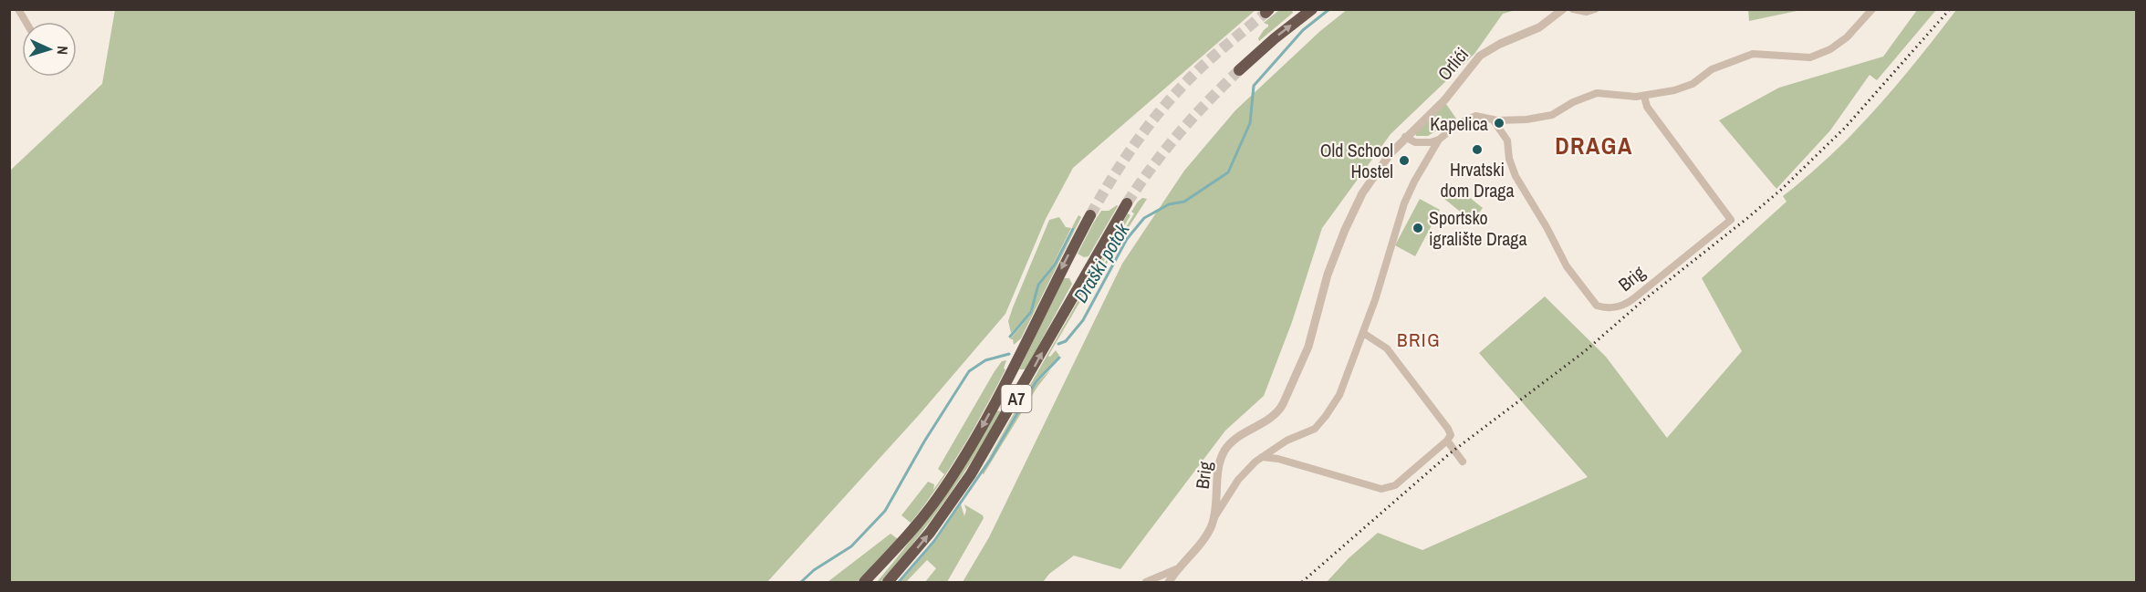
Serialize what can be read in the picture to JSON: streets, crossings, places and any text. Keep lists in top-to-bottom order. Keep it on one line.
{"streets":{"highway":["A7"],"street":["Orlići","Brig"]},"crossings":[["Orlići","Brig"]],"districts":["DRAGA","BRIG"],"water":["Draški potok"],"places":["Kapelica","Hrvatski dom Draga","Old School Hostel","Sportsko igralište Draga"],"north":"right"}
